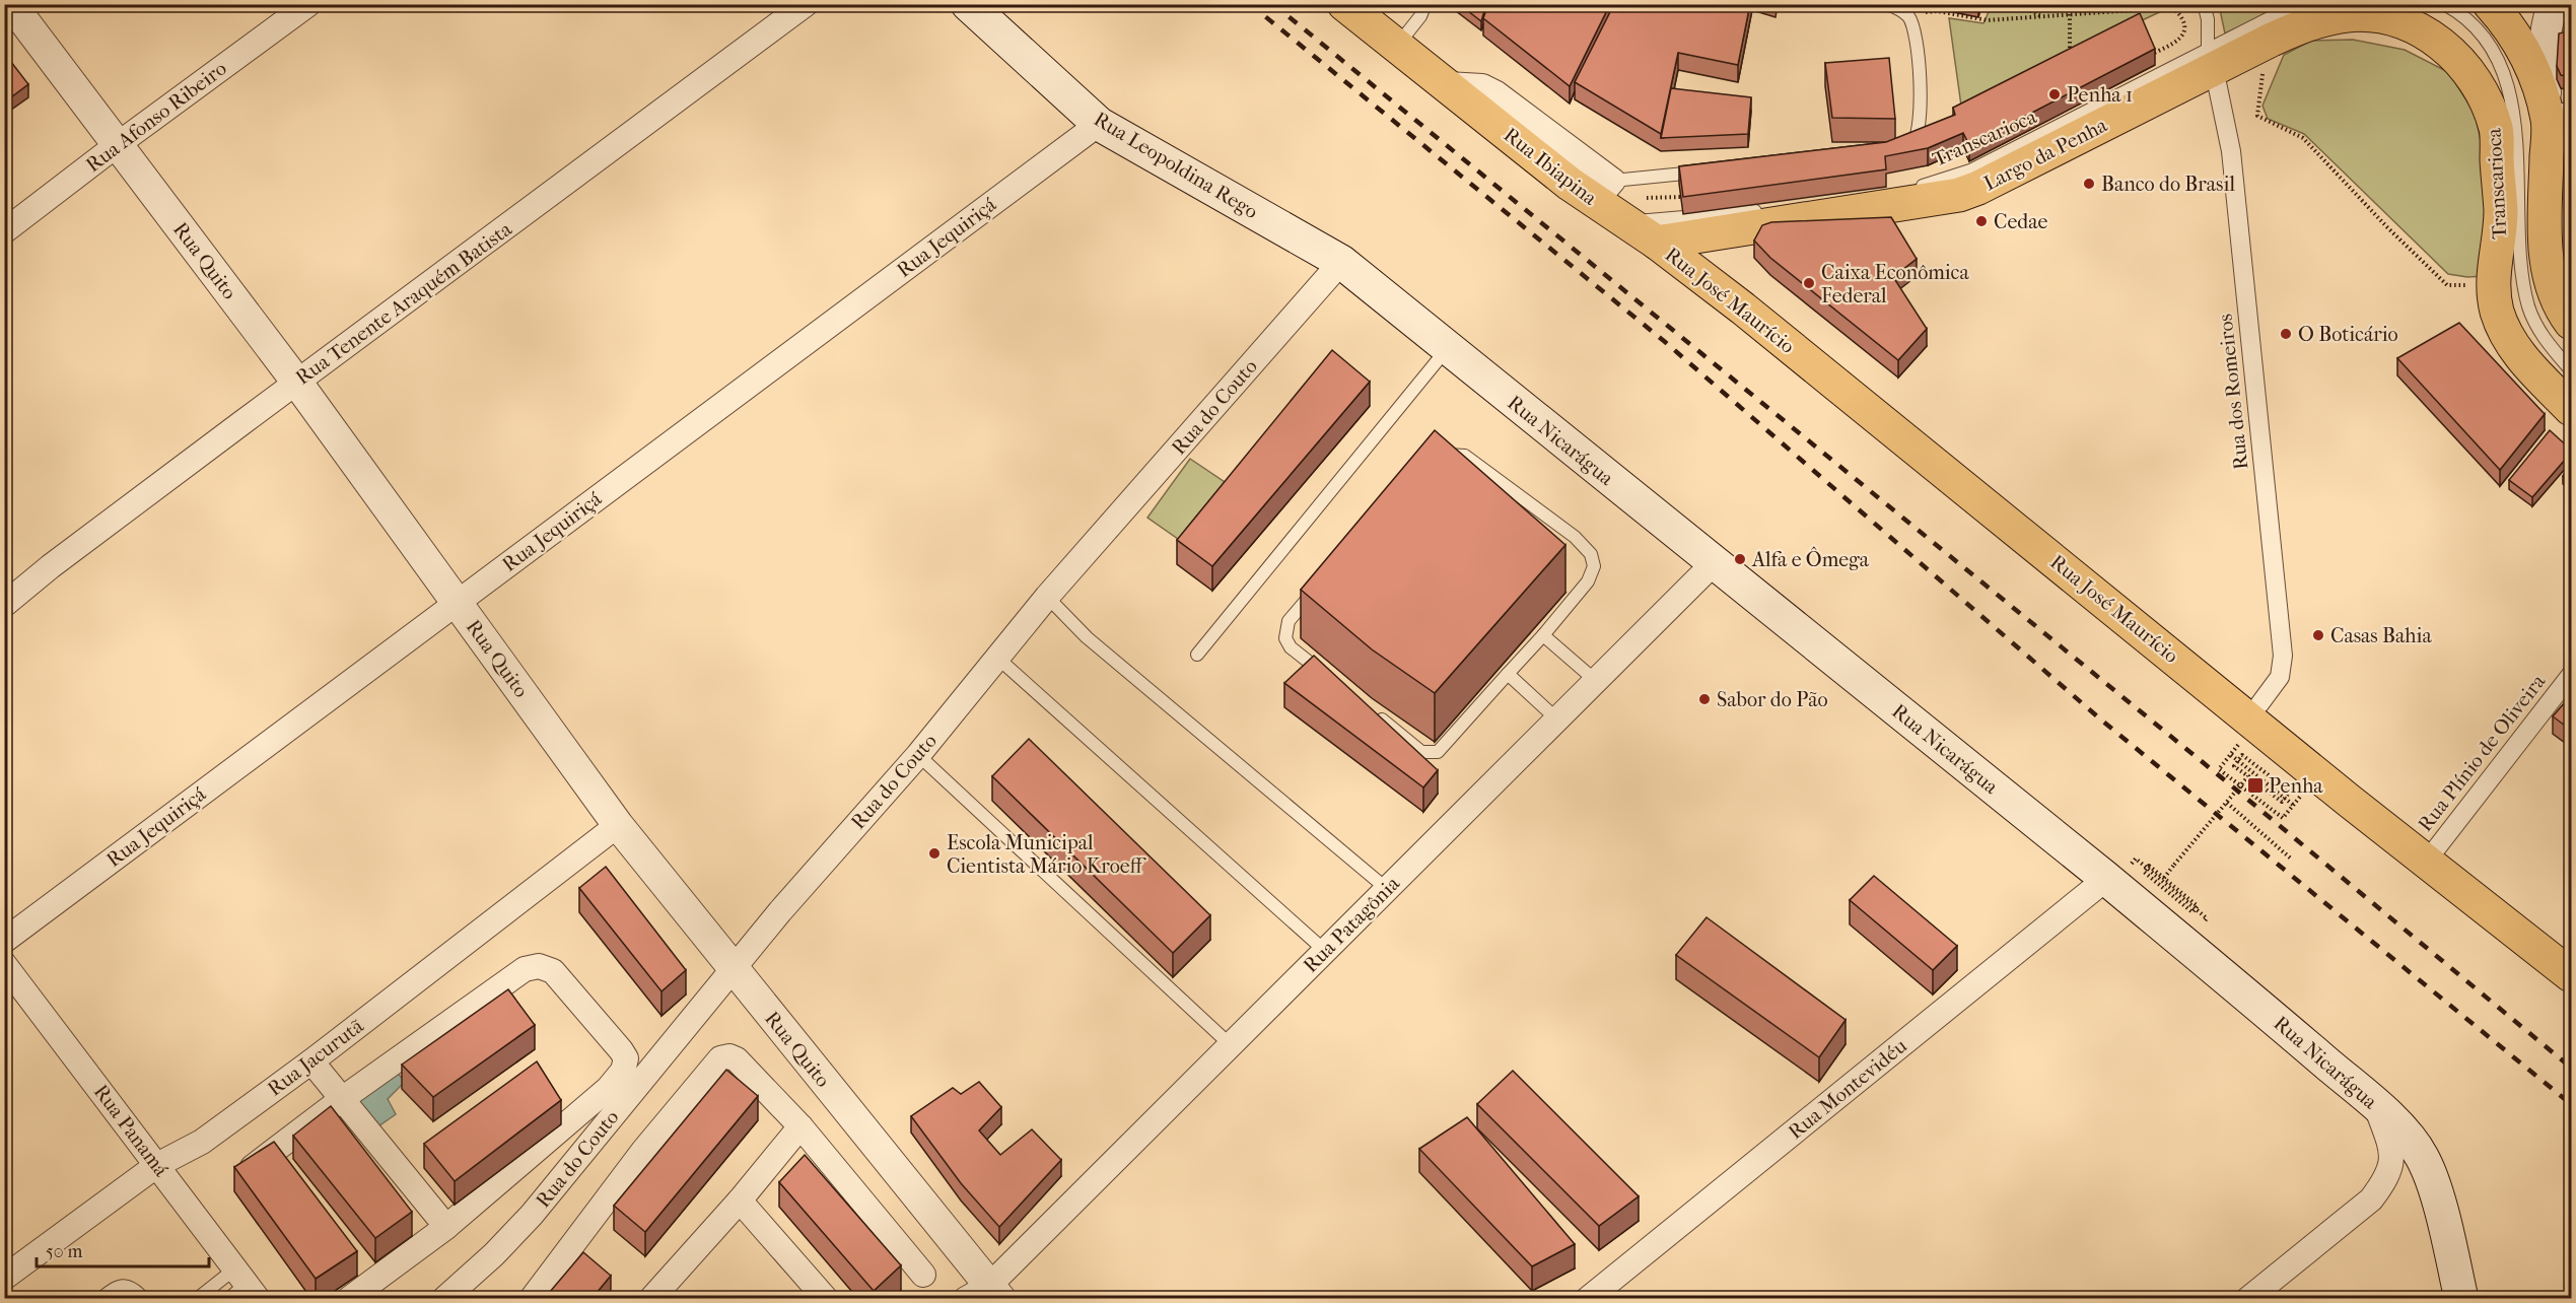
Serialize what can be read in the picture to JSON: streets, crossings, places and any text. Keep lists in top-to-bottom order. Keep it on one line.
{"streets":{"main road":["Largo da Penha","Rua Leopoldina Rego","Rua Ibiapina","Rua José Maurício","Rua Nicarágua"],"street":["Rua Afonso Ribeiro","Rua Jequiriçá","Rua Quito","Rua Tenente Araquém Batista","Rua dos Romeiros","Rua do Couto","Rua Plínio de Oliveira","Rua Patagônia","Rua Jacurutã","Rua Montevidéu","Rua Panamá"],"lane":["Transcarioca"]},"crossings":[["Rua Afonso Ribeiro","Rua Quito"],["Transcarioca","Largo da Penha"],["Transcarioca","Rua dos Romeiros"],["Largo da Penha","Rua Ibiapina"],["Largo da Penha","Rua José Maurício"],["Largo da Penha","Rua dos Romeiros"],["Rua Leopoldina Rego","Rua Jequiriçá"],["Rua Leopoldina Rego","Rua do Couto"],["Rua Leopoldina Rego","Rua Nicarágua"],["Rua Ibiapina","Rua José Maurício"],["Rua Jequiriçá","Rua Quito"],["Rua Quito","Rua Tenente Araquém Batista"],["Rua Quito","Rua do Couto"],["Rua Quito","Rua Patagônia"],["Rua Quito","Rua Jacurutã"],["Rua José Maurício","Rua Plínio de Oliveira"],["Rua do Couto","Rua Nicarágua"],["Rua Nicarágua","Rua Patagônia"],["Rua Nicarágua","Rua Montevidéu"],["Rua Jacurutã","Rua Panamá"]],"places":{"other":["Penha 1","Banco do Brasil","Cedae","Caixa Econômica Federal","O Boticário","Alfa e Ômega","Casas Bahia","Sabor do Pão","Escola Municipal Cientista Mário Kroeff"],"transit":["Penha"]},"scale_bar":"50 m"}
